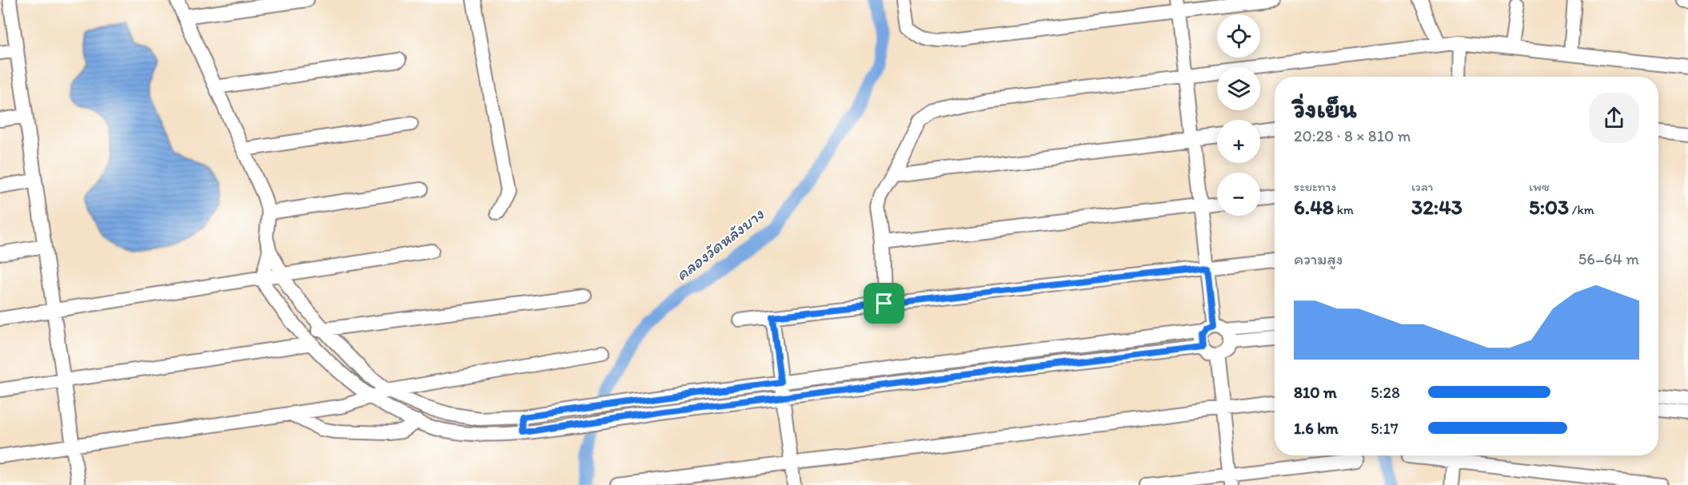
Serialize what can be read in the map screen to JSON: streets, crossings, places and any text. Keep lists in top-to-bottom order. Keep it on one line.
{"water":["คลองวัดหลังบาง"],"page":{"map_buttons":["+","−"],"heading":["วิ่งเย็น","20:28 · 8 × 810 m"],"stats":[["ระยะทาง","6.48 km"],["เวลา","32:43"],["เพซ","5:03 /km"]],"chart":["ความสูง","56–64 m"],"list":[{"name":"810 m","note":"5:28"},{"name":"1.6 km","note":"5:17"}]}}
